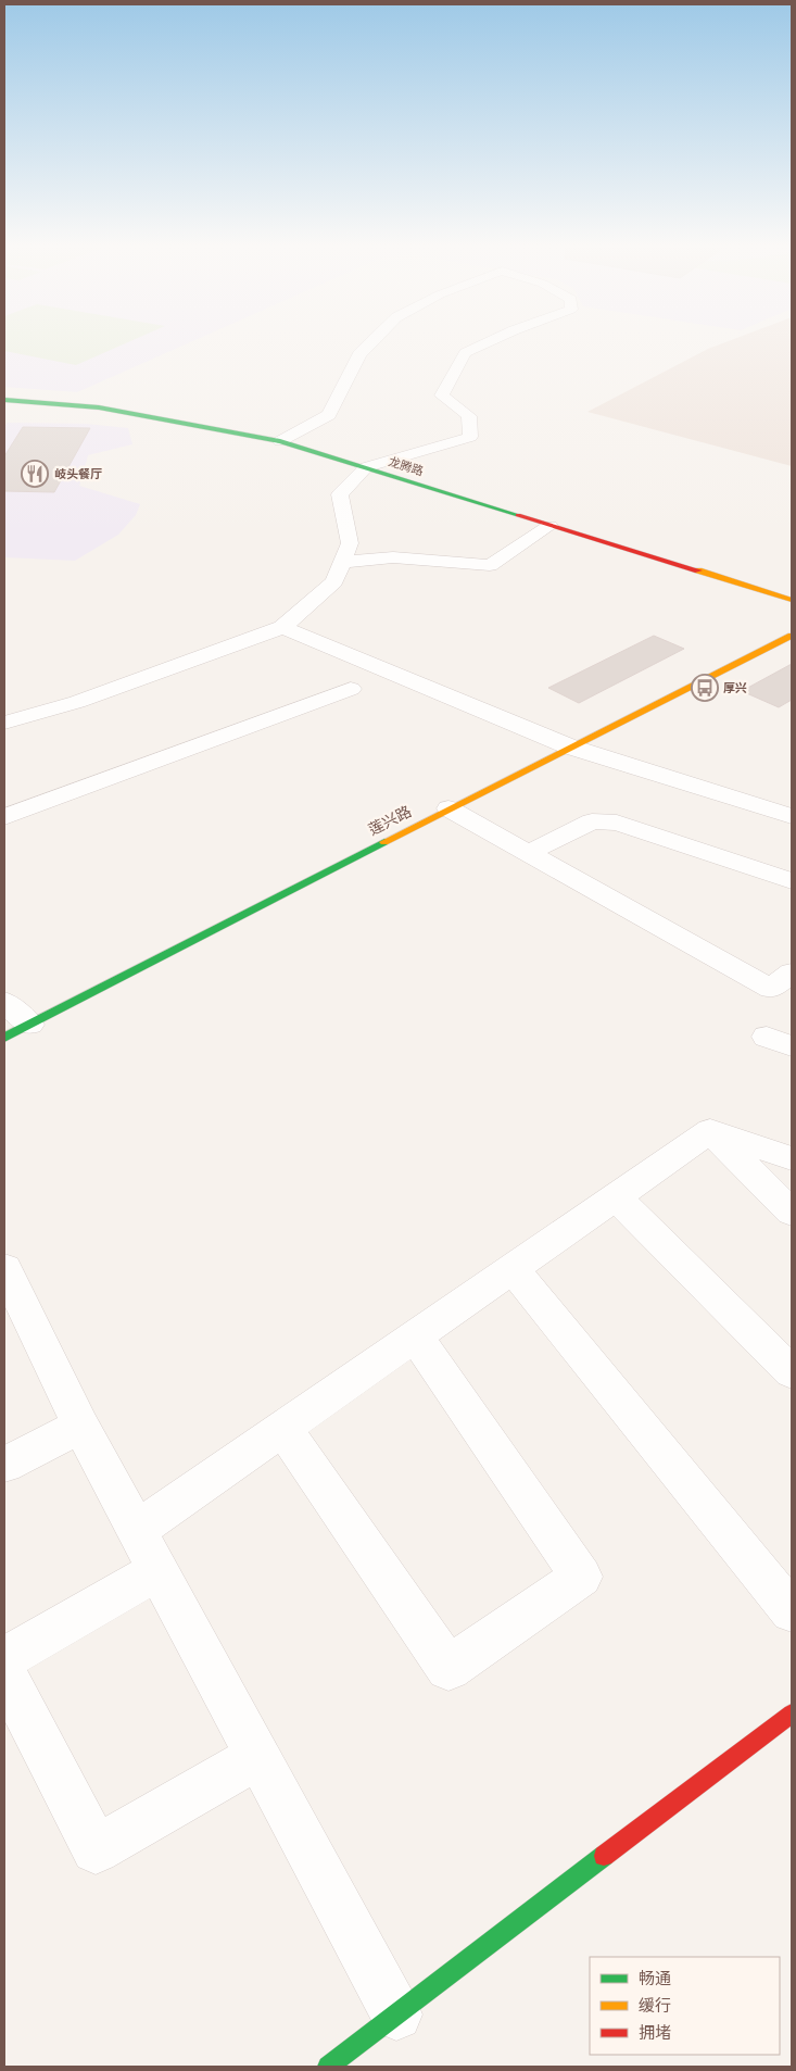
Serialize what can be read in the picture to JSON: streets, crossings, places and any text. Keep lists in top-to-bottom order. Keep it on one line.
{"streets":{"street":["龙腾路","莲兴路"]},"places":{"restaurant":["岐头餐厅"],"bus stop":["厚兴"]},"legend":["畅通","缓行","拥堵"]}
